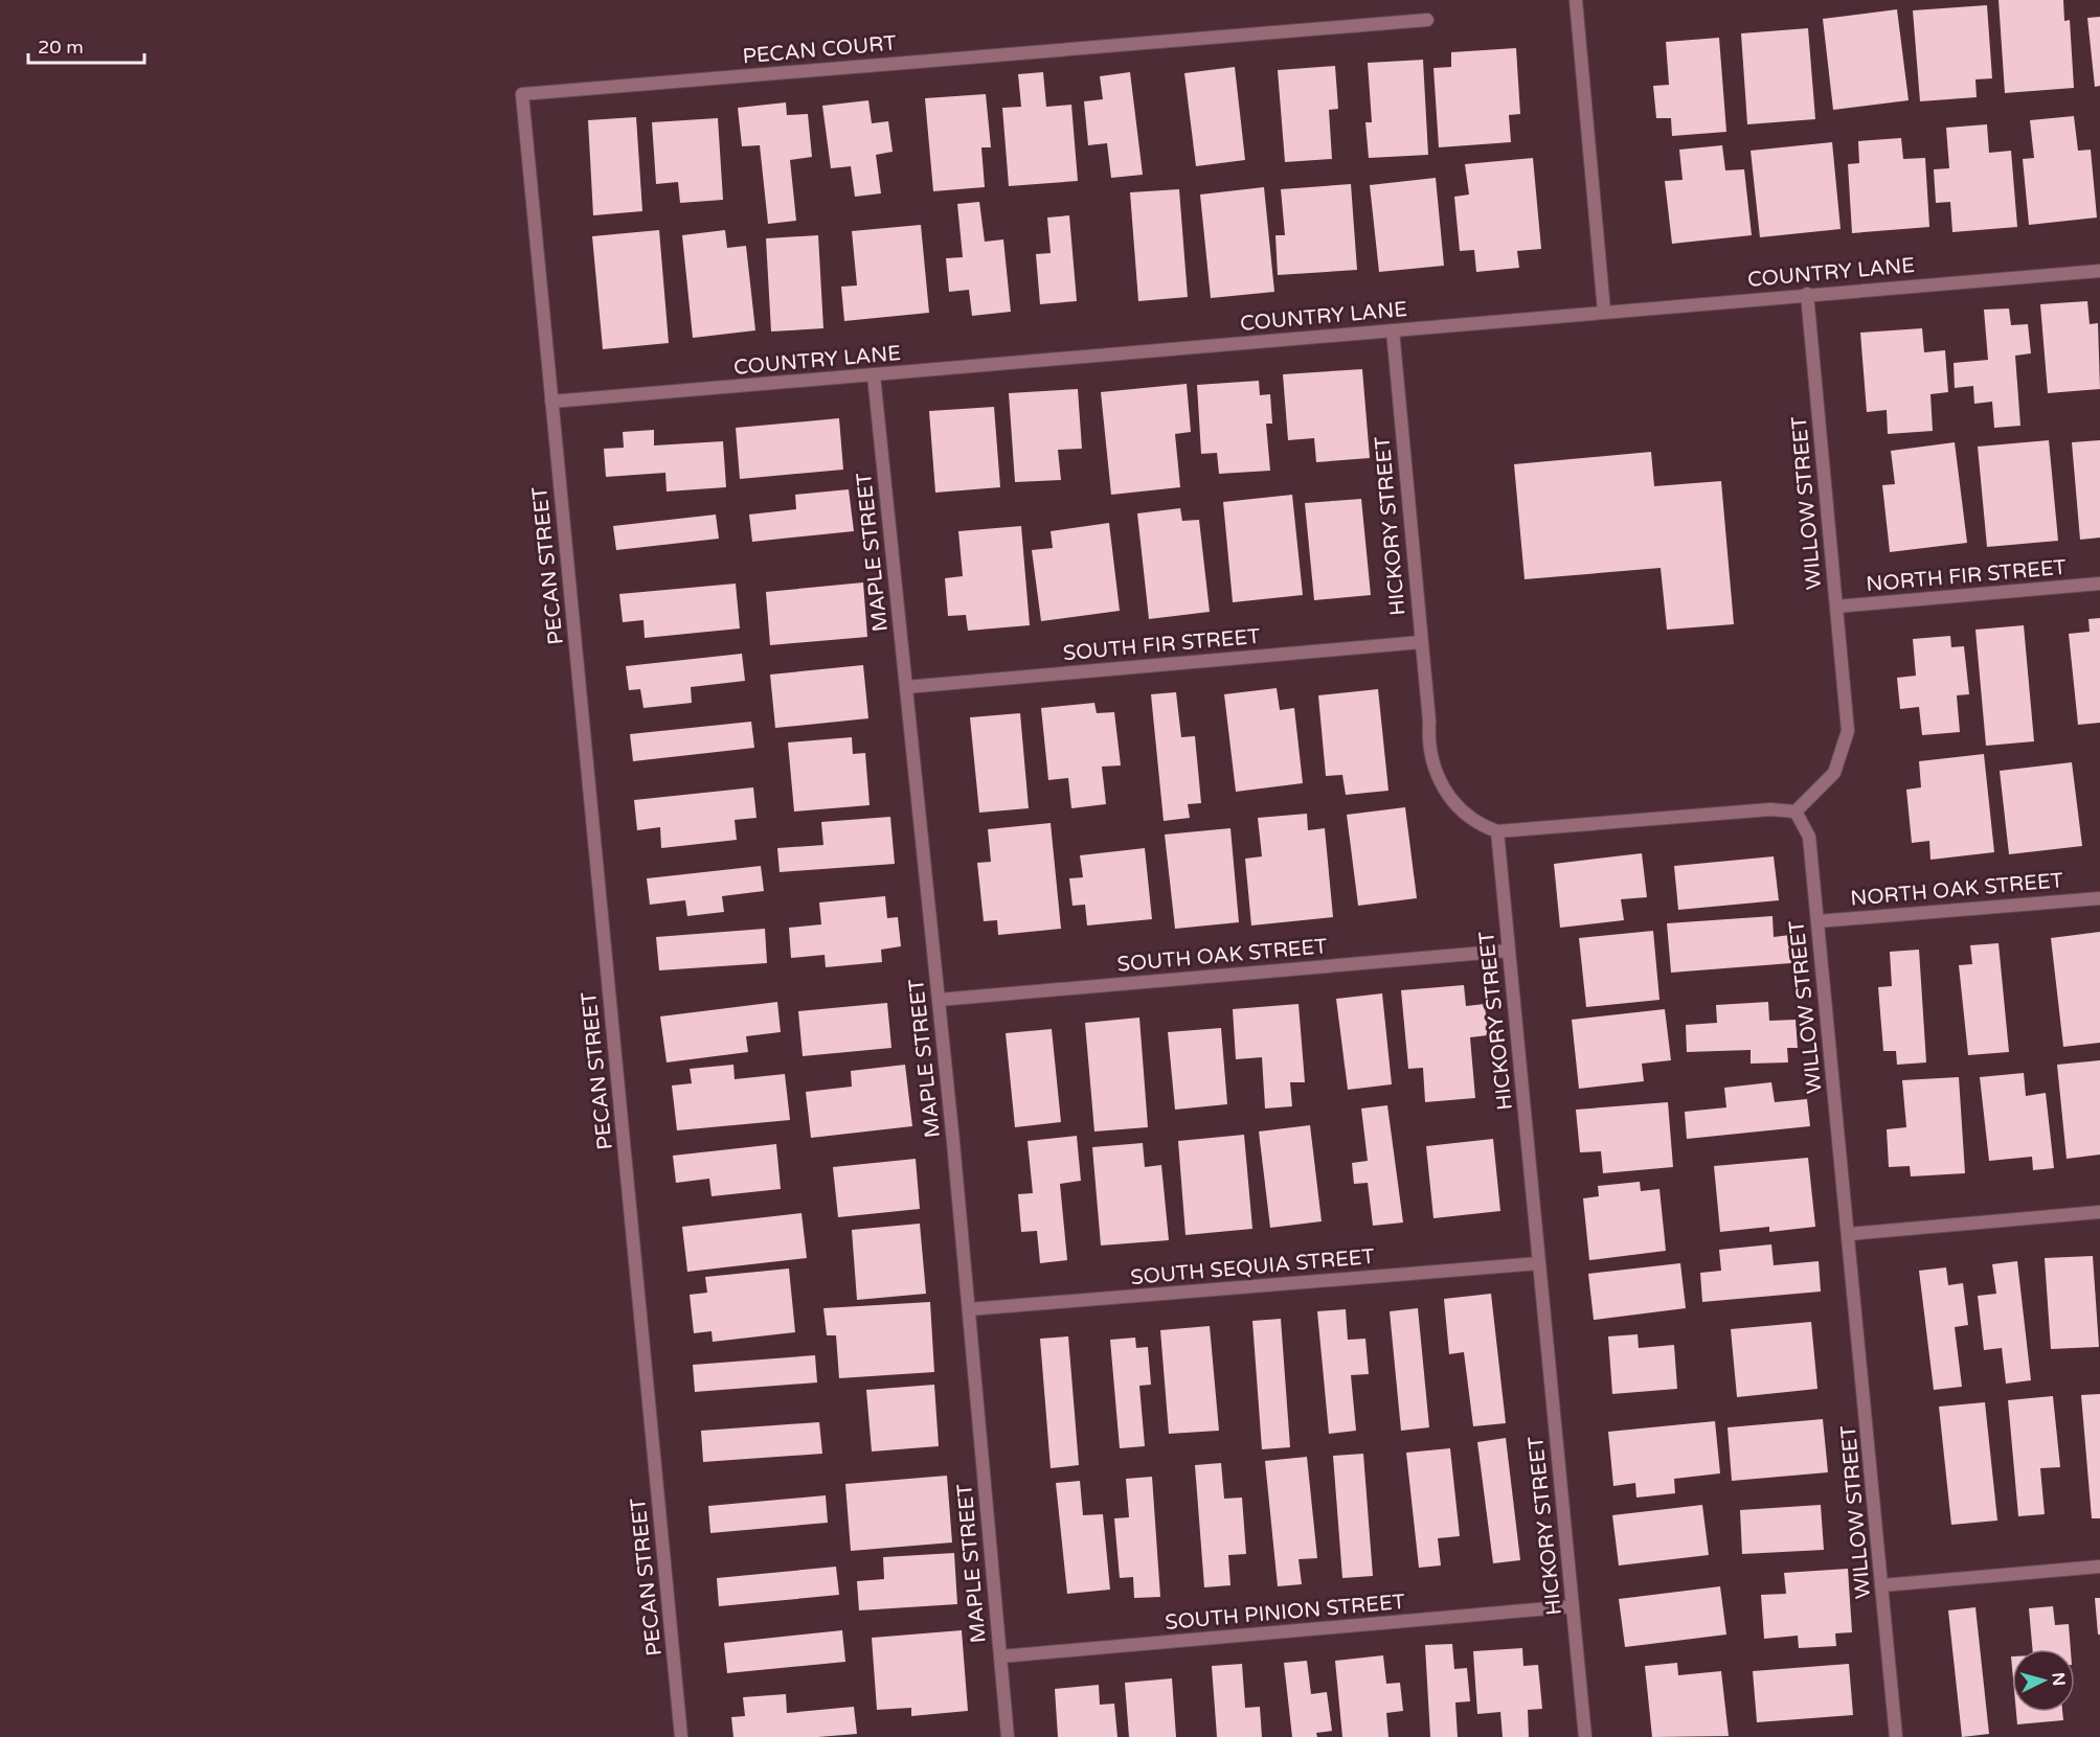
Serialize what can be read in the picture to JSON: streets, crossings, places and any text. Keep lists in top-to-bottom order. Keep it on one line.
{"streets":{"street":["PECAN COURT","COUNTRY LANE","WILLOW STREET","HICKORY STREET","MAPLE STREET","PECAN STREET","NORTH FIR STREET","SOUTH FIR STREET","NORTH OAK STREET","SOUTH OAK STREET","SOUTH SEQUIA STREET","SOUTH PINION STREET"]},"crossings":[["PECAN COURT","COUNTRY LANE"],["PECAN COURT","PECAN STREET"],["COUNTRY LANE","WILLOW STREET"],["COUNTRY LANE","HICKORY STREET"],["COUNTRY LANE","MAPLE STREET"],["COUNTRY LANE","PECAN STREET"],["WILLOW STREET","NORTH FIR STREET"],["WILLOW STREET","NORTH OAK STREET"],["HICKORY STREET","SOUTH FIR STREET"],["HICKORY STREET","SOUTH OAK STREET"],["HICKORY STREET","SOUTH SEQUIA STREET"],["HICKORY STREET","SOUTH PINION STREET"],["MAPLE STREET","SOUTH FIR STREET"],["MAPLE STREET","SOUTH OAK STREET"],["MAPLE STREET","SOUTH SEQUIA STREET"],["MAPLE STREET","SOUTH PINION STREET"]],"scale_bar":"20 m","north":"right"}
